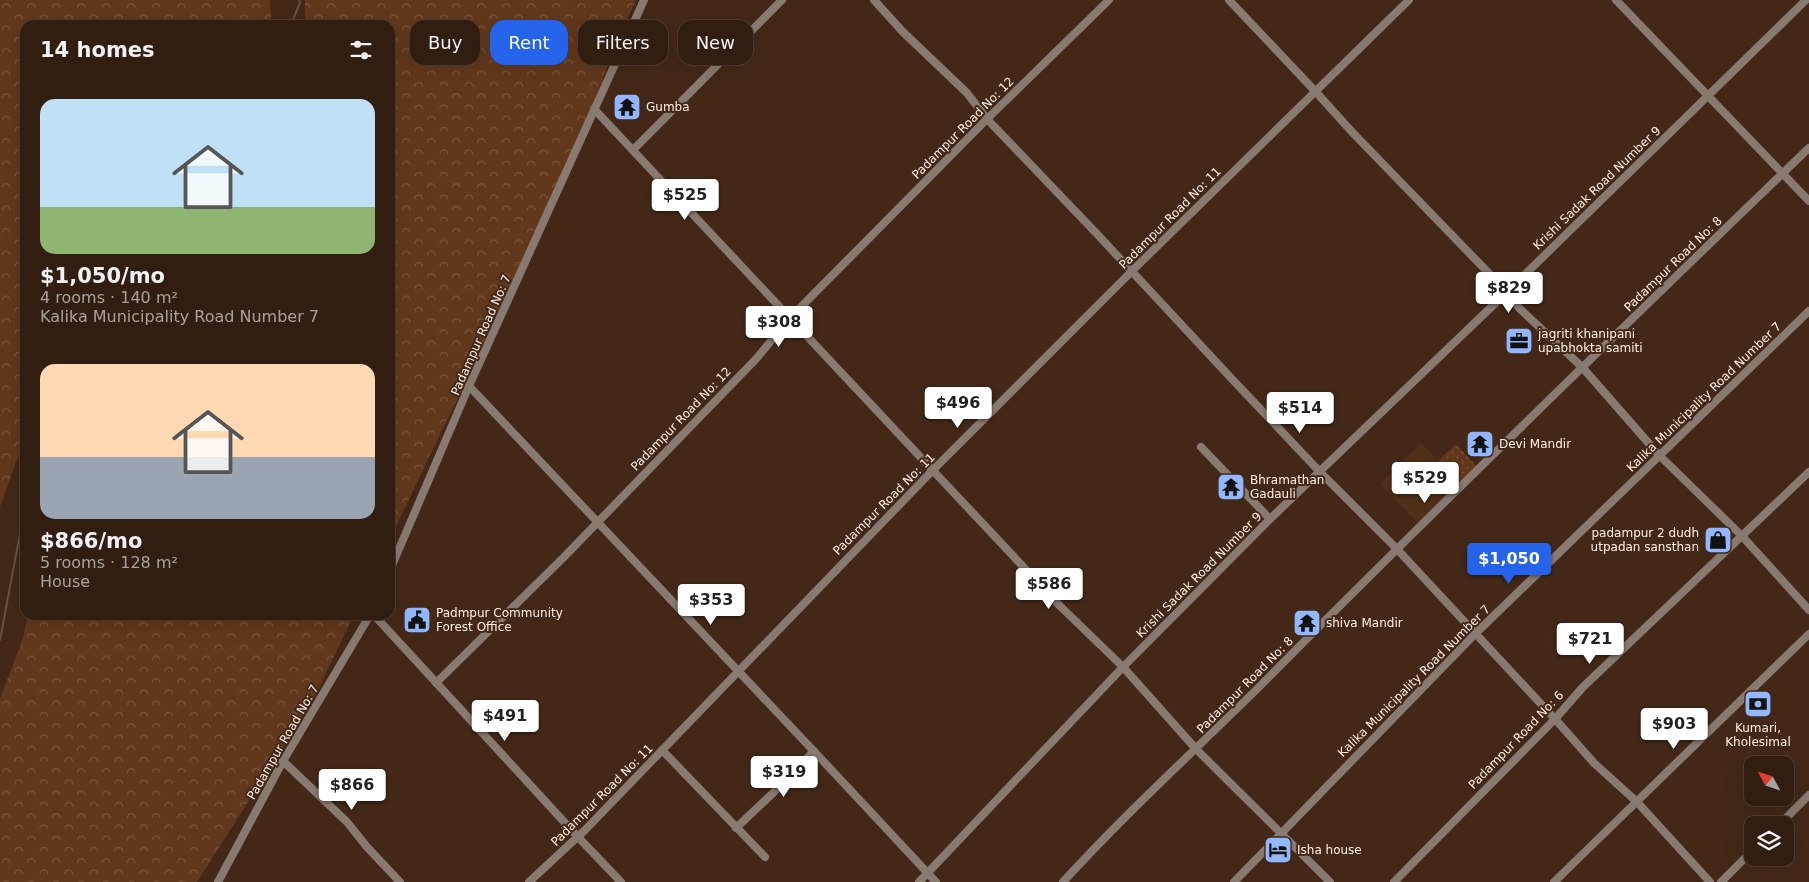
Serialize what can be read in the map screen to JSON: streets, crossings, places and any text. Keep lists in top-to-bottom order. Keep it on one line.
{"streets":{"street":["Padampur Road No: 12","Krishi Sadak Road Number 9","Padampur Road No: 11","Padampur Road No: 8","Padampur Road No: 7","Kalika Municipality Road Number 7","Padampur Road No: 6"]},"places":{"temple":["Gumba","Devi Mandir","Bhramathan Gadauli","shiva Mandir"],"office":["jagriti khanipani upabhokta samiti"],"shop":["padampur 2 dudh utpadan sansthan"],"public building":["Padmpur Community Forest Office"],"bank":["Kumari, Kholesimal"],"hotel":["Isha house"]},"north":"top left","page":{"chip":["Buy","Rent","Filters","New"],"heading":"14 homes","list":[{"name":"$1,050/mo","note":"4 rooms · 140 m² · Kalika Municipality Road Number 7"},{"name":"$866/mo","note":"5 rooms · 128 m² · House"}],"price":["$525","$829","$308","$496","$514","$529","$1,050","$586","$353","$721","$491","$903","$319","$866"]}}
